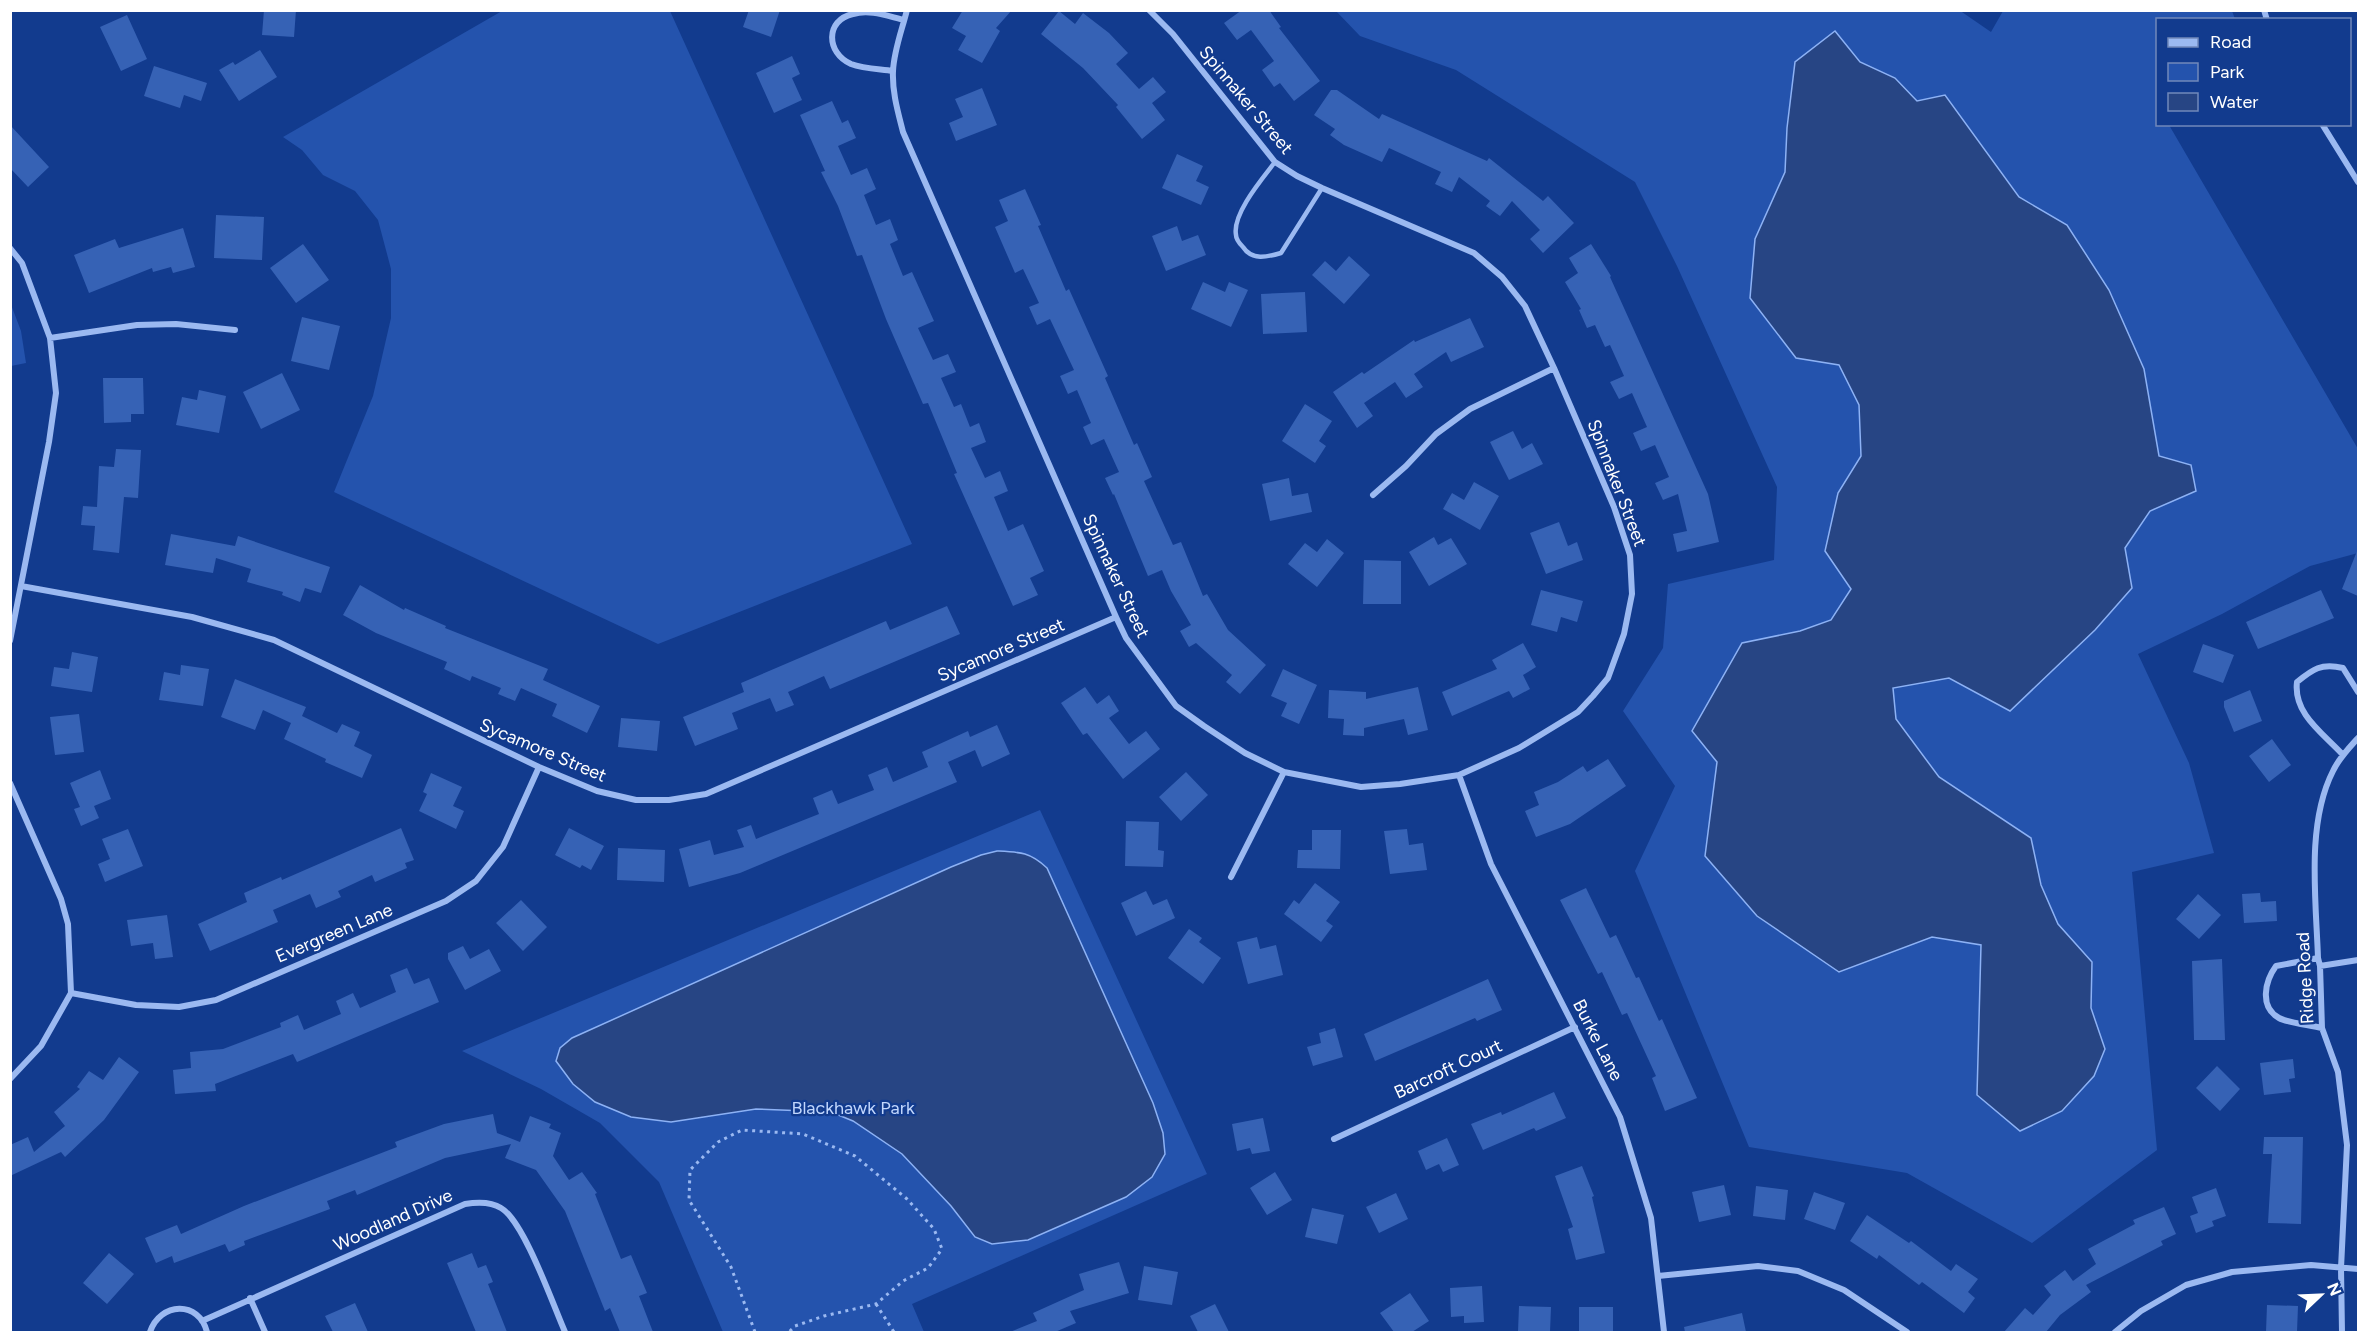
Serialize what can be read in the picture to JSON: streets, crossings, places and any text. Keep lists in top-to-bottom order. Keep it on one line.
{"streets":{"street":["Spinnaker Street","Sycamore Street","Evergreen Lane","Ridge Road","Burke Lane","Barcroft Court","Woodland Drive"]},"crossings":[["Spinnaker Street","Sycamore Street"],["Spinnaker Street","Burke Lane"],["Sycamore Street","Evergreen Lane"],["Burke Lane","Barcroft Court"]],"parks":["Blackhawk Park"],"legend":["Road","Park","Water"],"north":"top right"}
